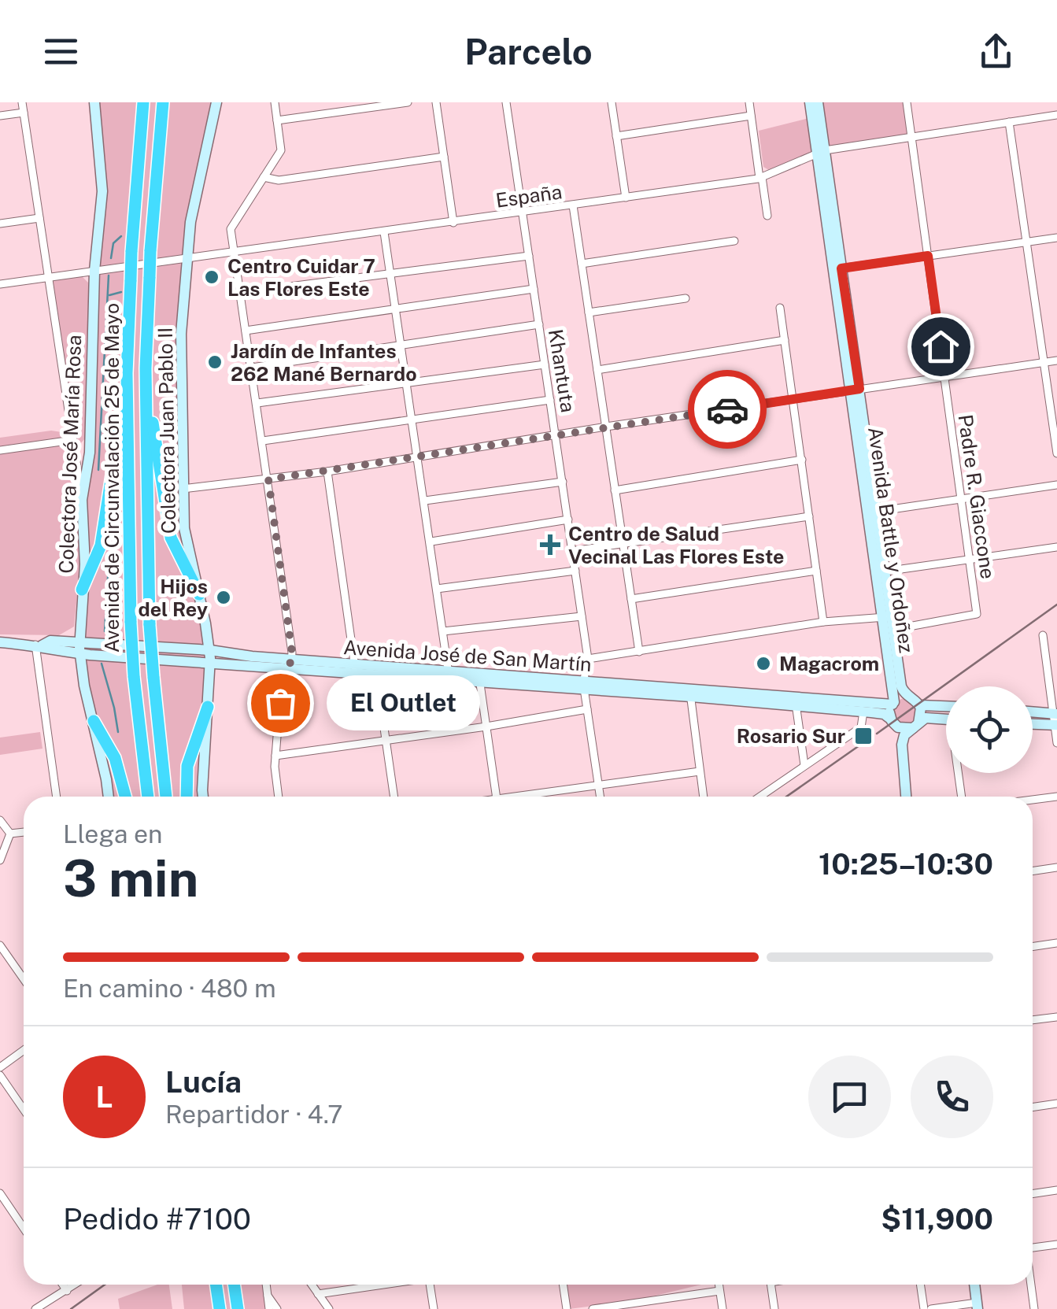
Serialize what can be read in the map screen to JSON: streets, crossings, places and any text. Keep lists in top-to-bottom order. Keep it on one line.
{"streets":{"highway":["Avenida de Circunvalación 25 de Mayo"],"main road":["Colectora Juan Pablo II","Colectora José María Rosa","Avenida Battle y Ordoñez","Avenida José de San Martín"],"street":["España","Khantuta","Padre R. Giaccone"]},"crossings":[["España","Khantuta"],["España","Colectora Juan Pablo II"],["España","Colectora José María Rosa"],["España","Padre R. Giaccone"],["España","Avenida Battle y Ordoñez"],["Khantuta","Avenida José de San Martín"],["Colectora Juan Pablo II","Avenida José de San Martín"],["Colectora José María Rosa","Avenida José de San Martín"],["Padre R. Giaccone","Avenida Battle y Ordoñez"],["Avenida Battle y Ordoñez","Avenida José de San Martín"]],"places":{"other":["Centro Cuidar 7 Las Flores Este","Jardín de Infantes 262 Mané Bernardo","Hijos del Rey","Magacrom","El Outlet"],"health":["Centro de Salud Vecinal Las Flores Este"],"transit":["Rosario Sur"]},"page":{"header":"Parcelo","bubble":"El Outlet","heading":["3 min","Llega en","10:25–10:30"],"panel":["Lucía","Repartidor · 4.7","Pedido #7100","$11,900"],"bar":"En camino · 480 m","round":"L"}}
